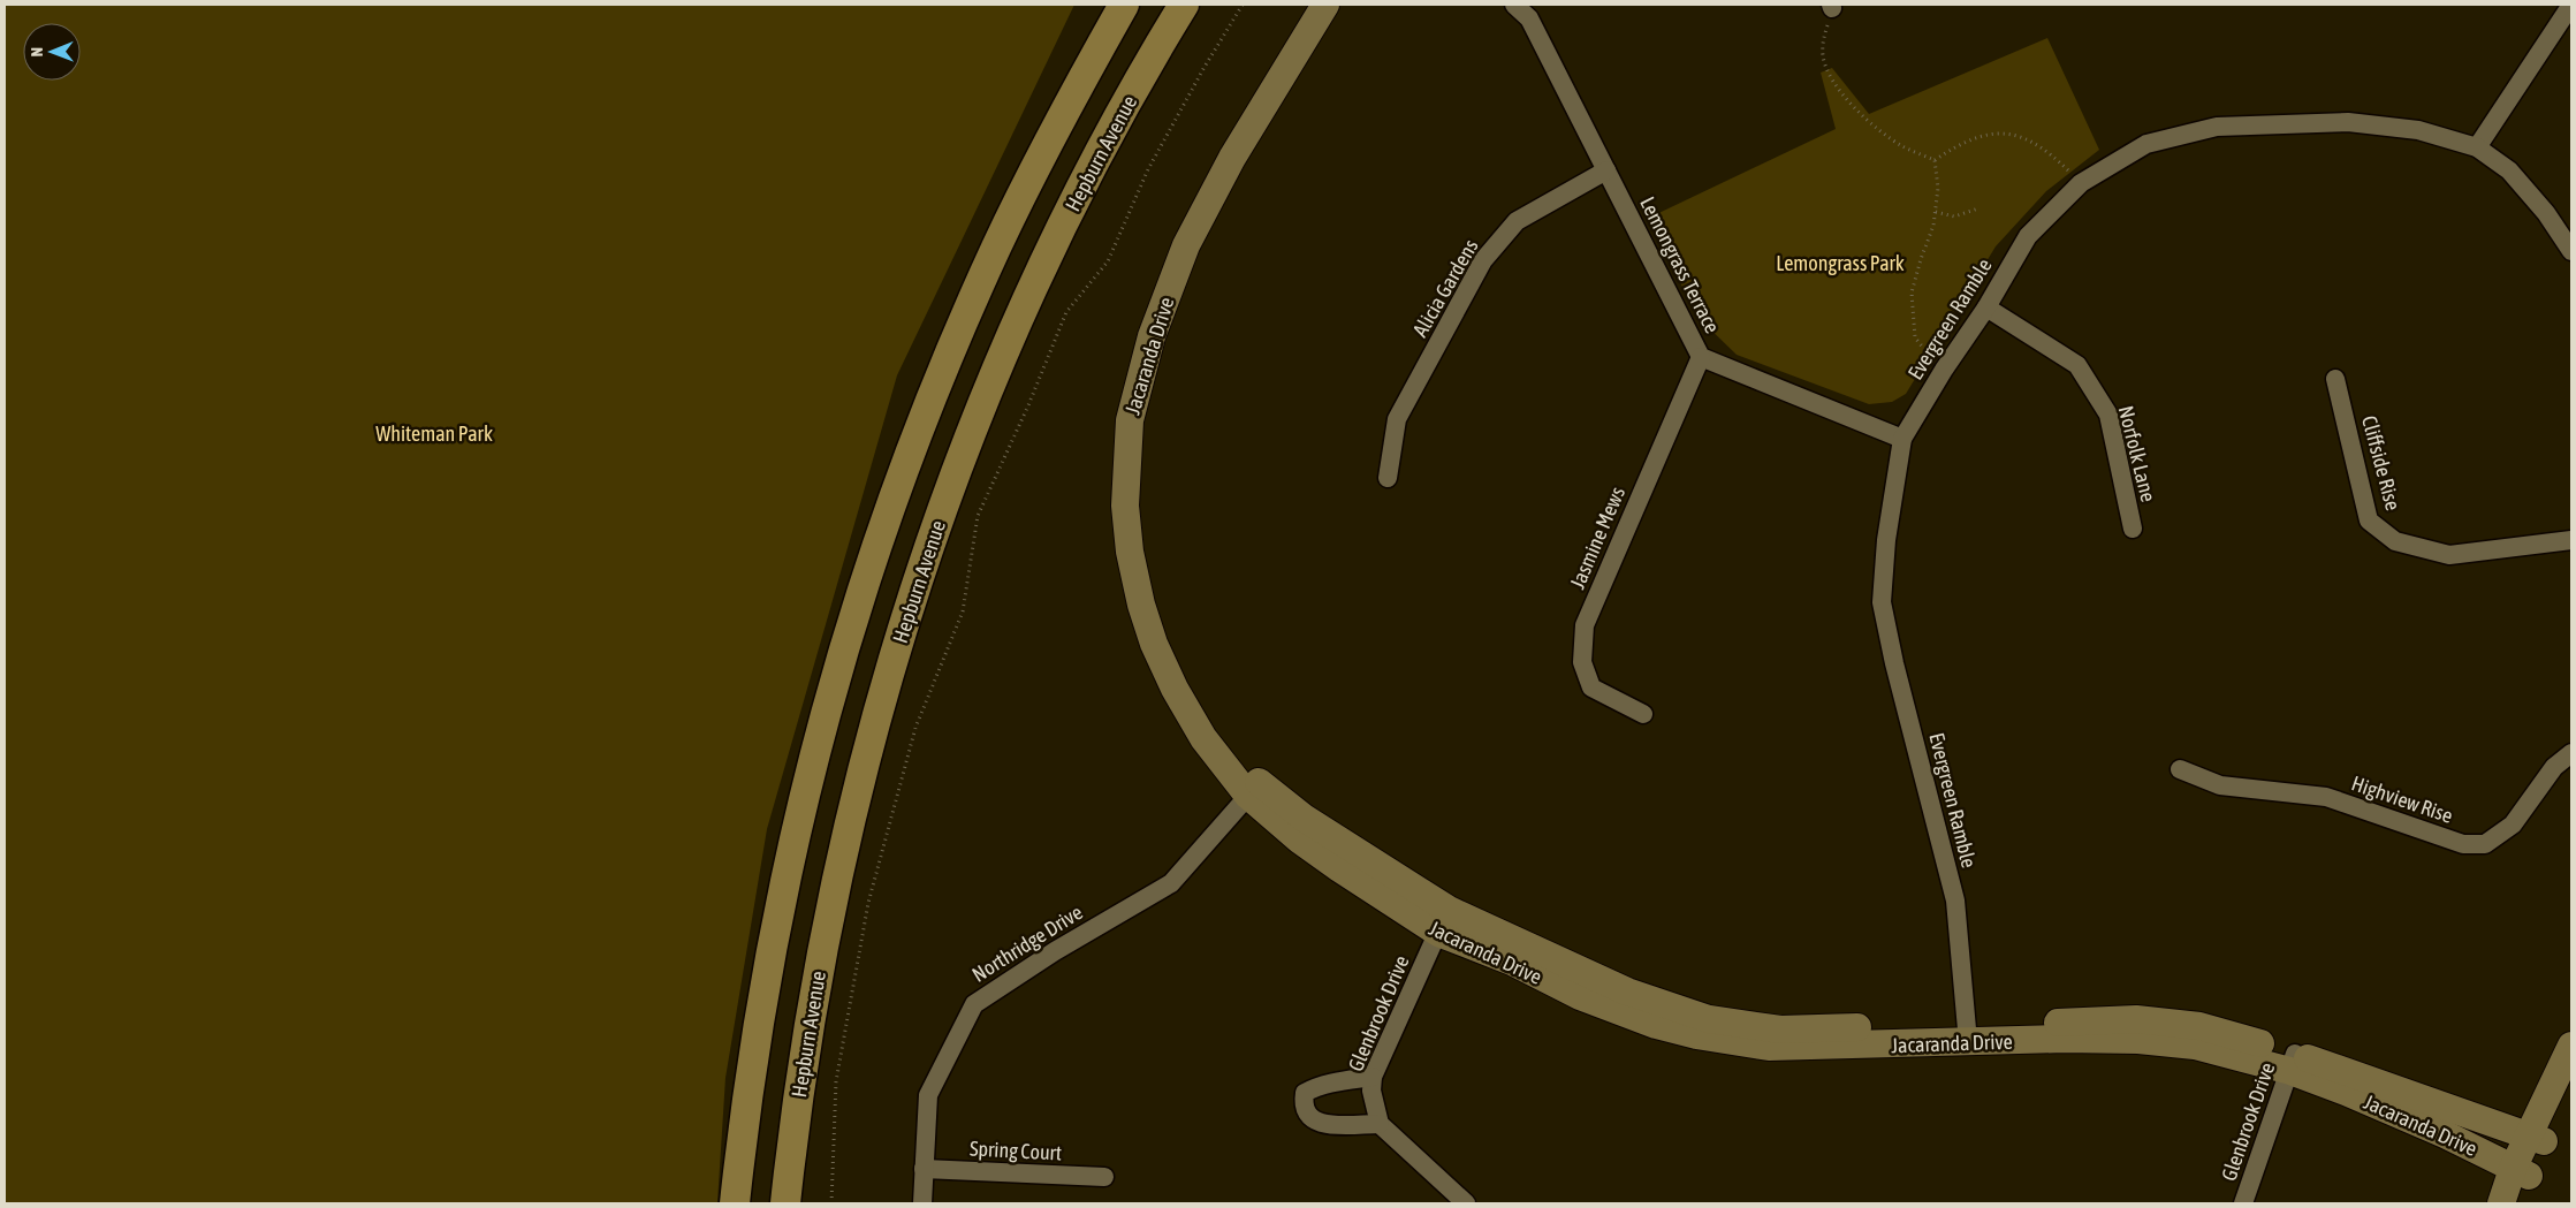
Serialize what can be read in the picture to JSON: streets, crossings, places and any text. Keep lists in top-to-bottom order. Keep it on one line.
{"streets":{"main road":["Hepburn Avenue"],"street":["Lemongrass Terrace","Alicia Gardens","Evergreen Ramble","Jacaranda Drive","Norfolk Lane","Cliffside Rise","Jasmine Mews","Highview Rise","Northridge Drive","Glenbrook Drive","Spring Court"]},"crossings":[["Lemongrass Terrace","Alicia Gardens"],["Lemongrass Terrace","Evergreen Ramble"],["Lemongrass Terrace","Jasmine Mews"],["Evergreen Ramble","Jacaranda Drive"],["Evergreen Ramble","Norfolk Lane"],["Jacaranda Drive","Northridge Drive"],["Jacaranda Drive","Glenbrook Drive"],["Northridge Drive","Spring Court"]],"parks":["Lemongrass Park","Whiteman Park"],"north":"left"}
